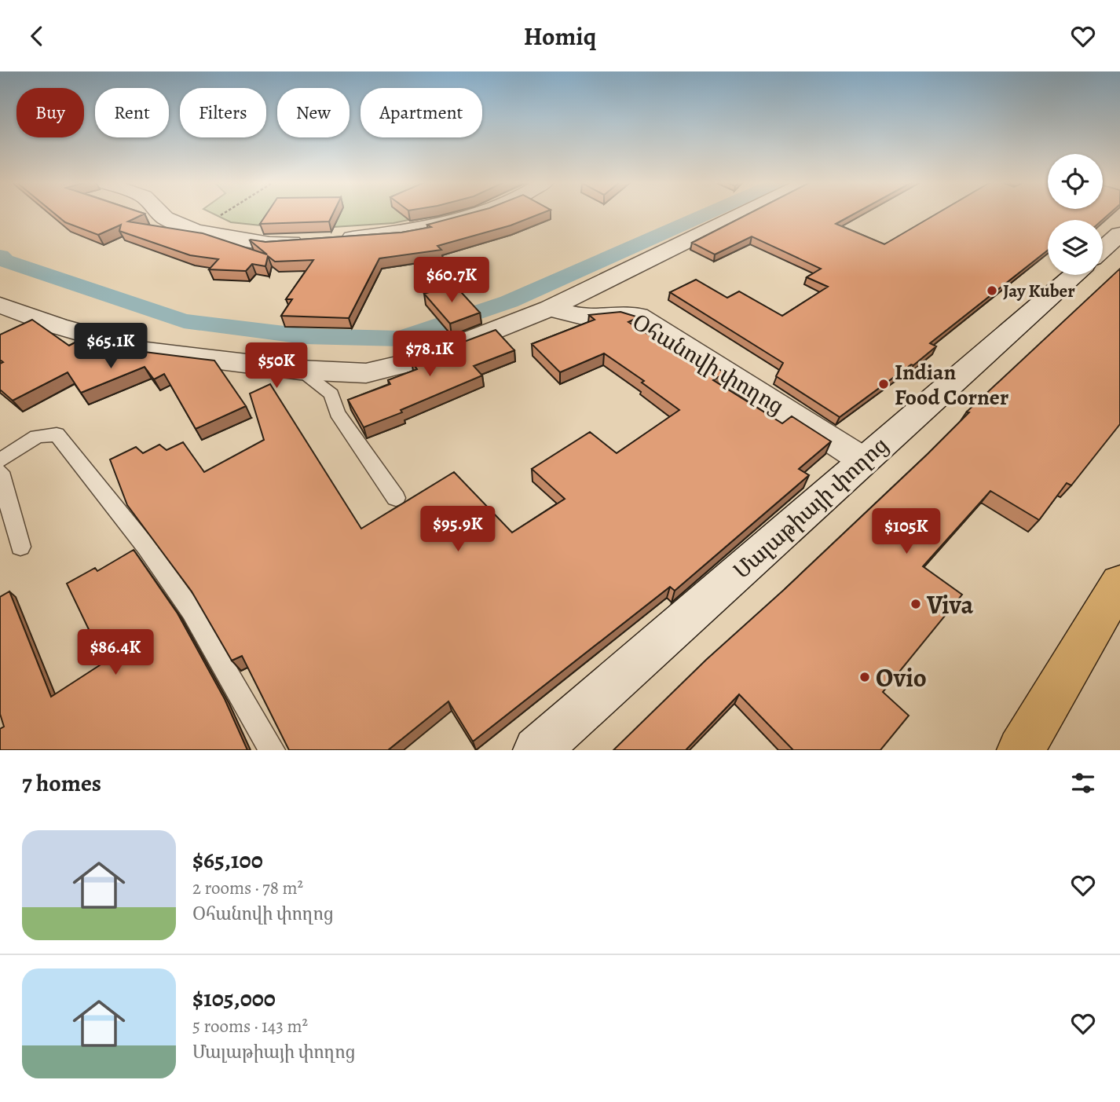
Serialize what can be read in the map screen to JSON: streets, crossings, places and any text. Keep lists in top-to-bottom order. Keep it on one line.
{"streets":{"street":["Օհանովի փողոց","Մալաթիայի փողոց"]},"crossings":[["Օհանովի փողոց","Մալաթիայի փողոց"]],"places":["Jay Kuber","Indian Food Corner","Viva","Ovio"],"page":{"header":"Homiq","chip":["Buy","Rent","Filters","New","Apartment"],"price":["$60.7K","$65.1K","$78.1K","$50K","$95.9K","$105K","$86.4K"],"heading":"7 homes","list":[{"name":"$65,100","note":"2 rooms · 78 m² · Օհանովի փողոց"},{"name":"$105,000","note":"5 rooms · 143 m² · Մալաթիայի փողոց"}]}}
